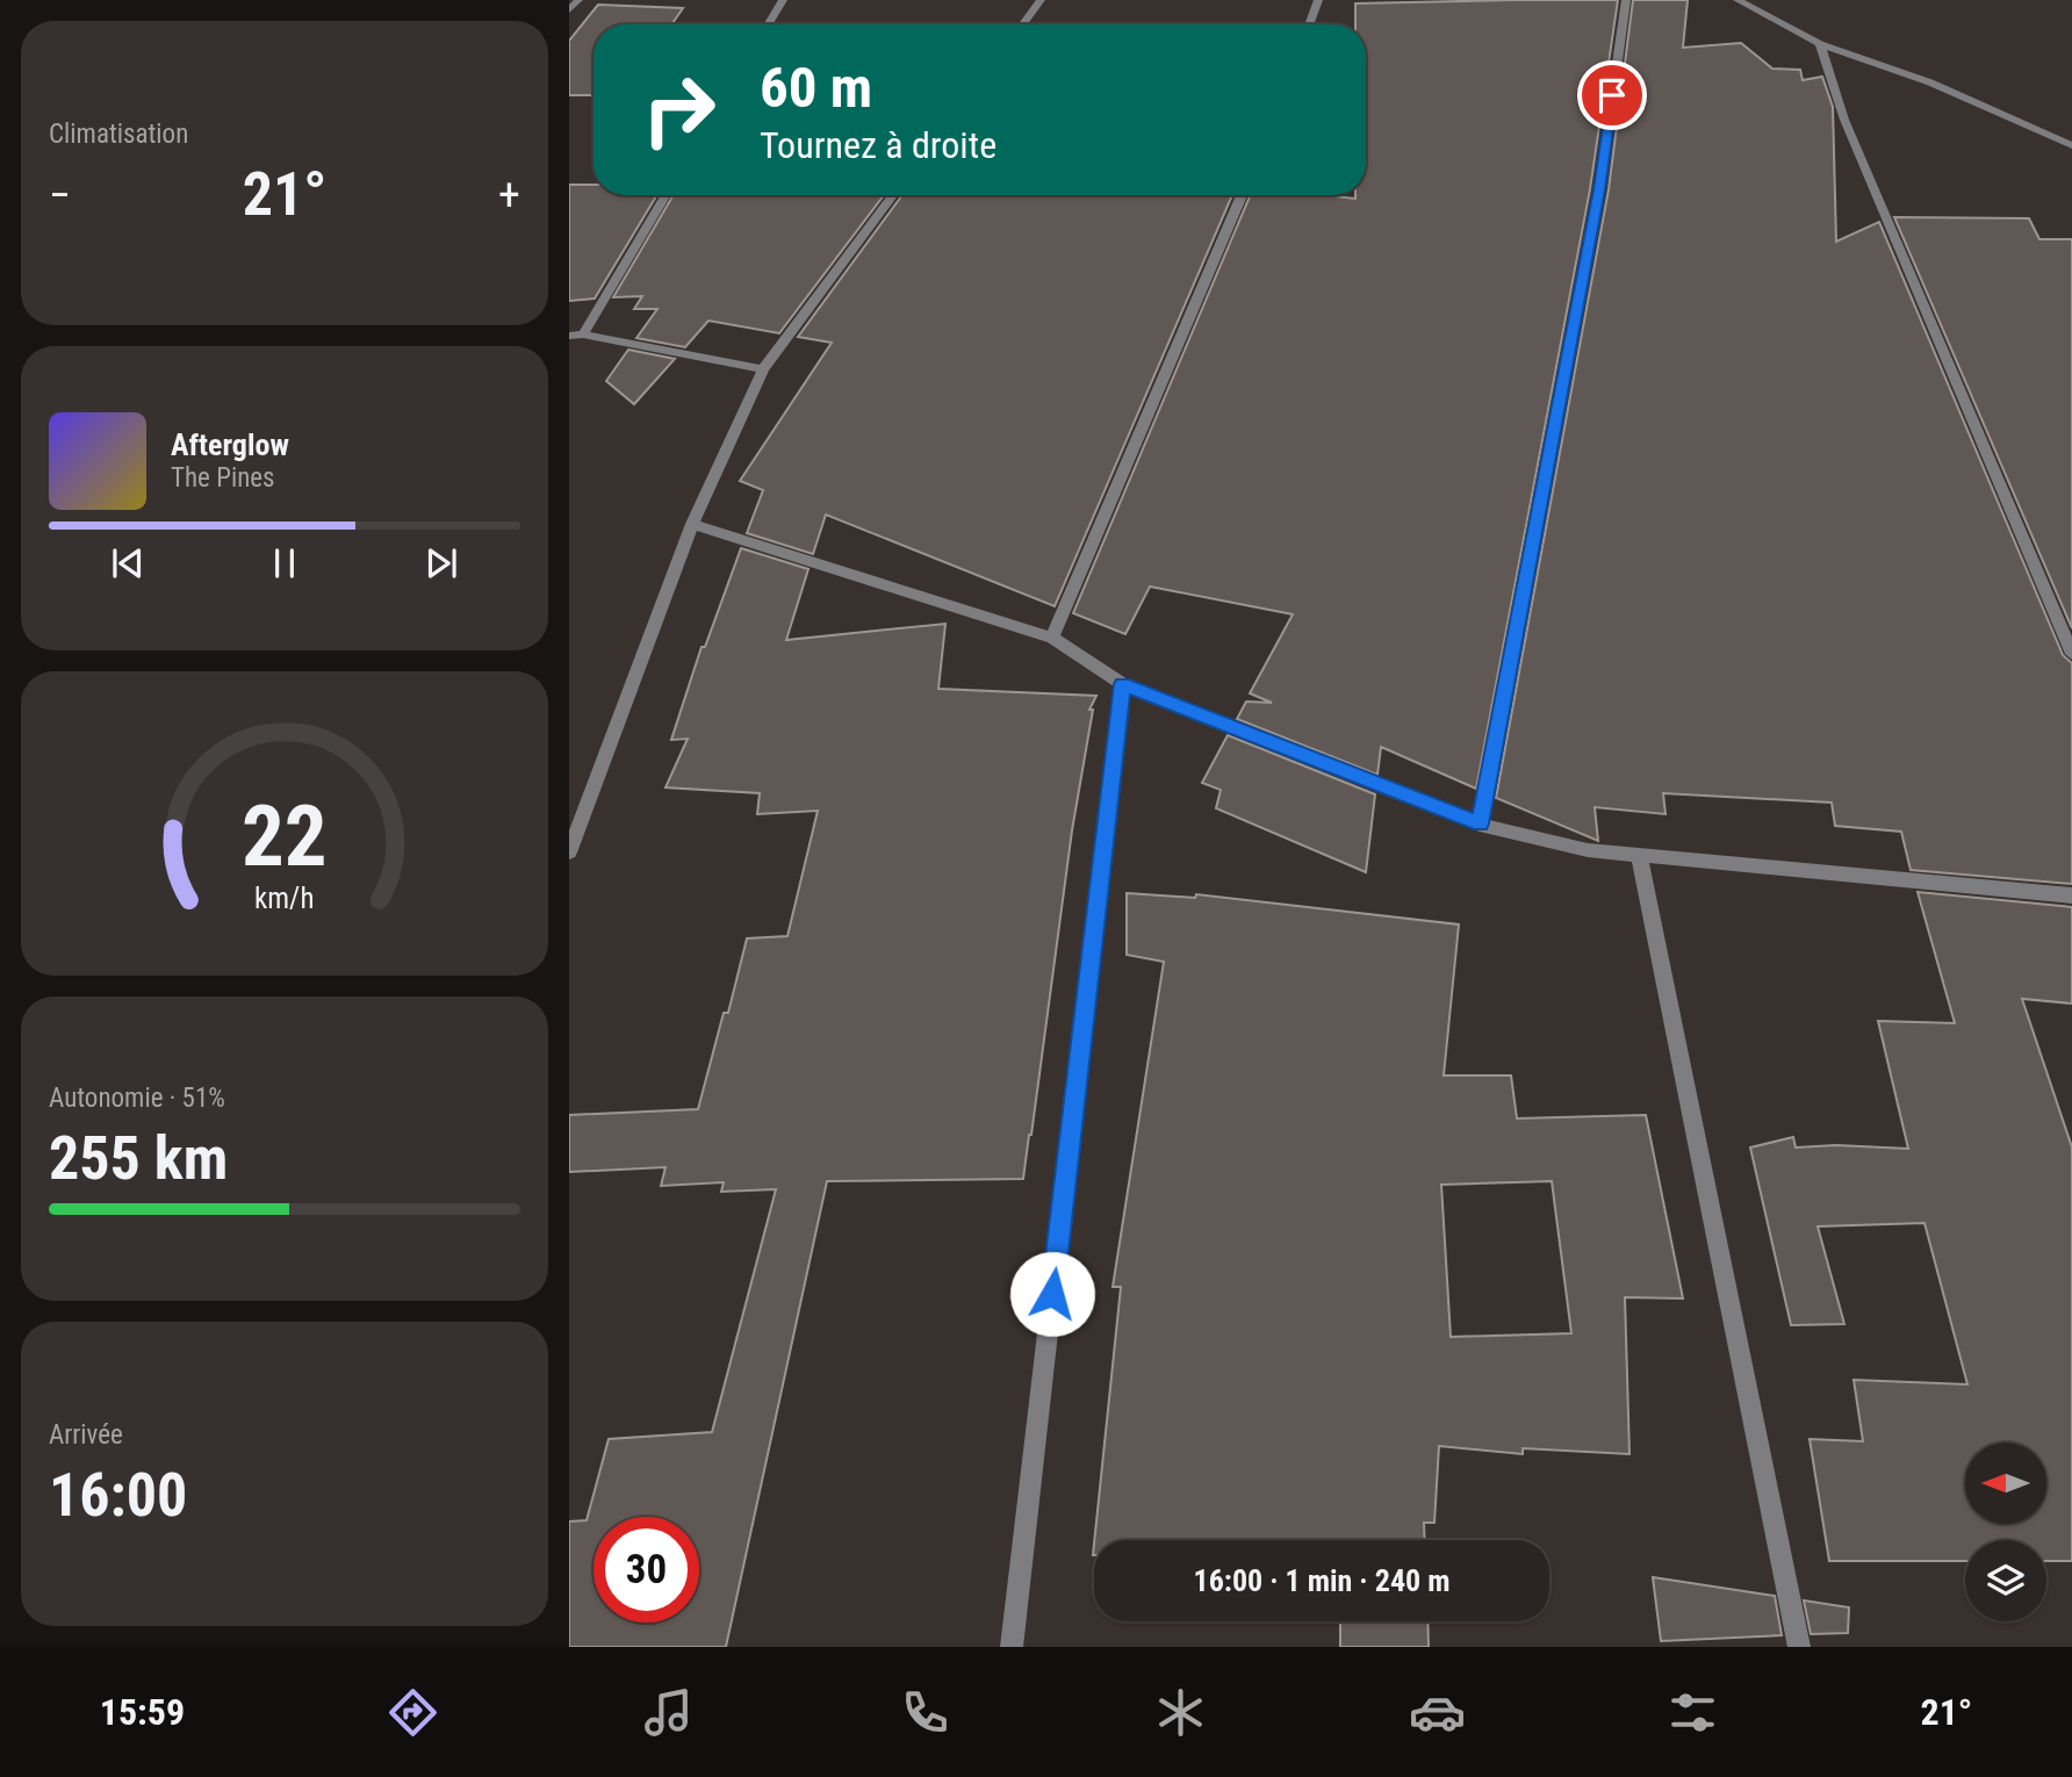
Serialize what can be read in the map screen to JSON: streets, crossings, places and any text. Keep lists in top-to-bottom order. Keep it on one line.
{"north":"left","page":{"tile":["Climatisation",["Autonomie · 51%","255 km"],["Arrivée","16:00"]],"turn":["60 m","Tournez à droite"],"heat":["−","21°","+"],"song":["Afterglow","The Pines"],"limit":"30","trip":"16:00 · 1 min · 240 m","tabs":["15:59","21°"],"gauge":["22","km/h"]}}
